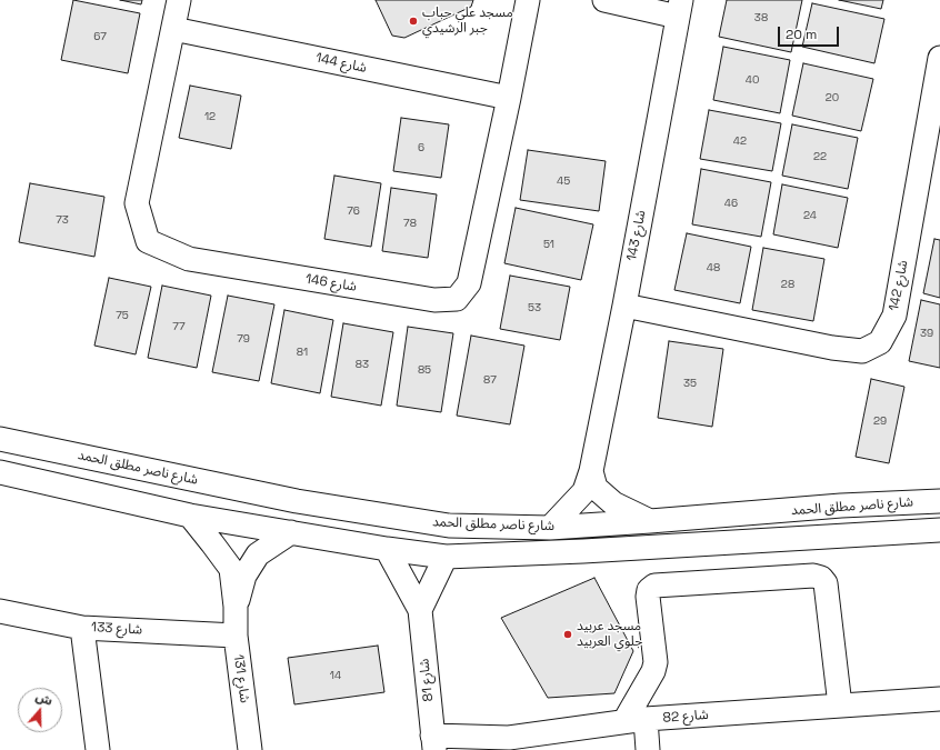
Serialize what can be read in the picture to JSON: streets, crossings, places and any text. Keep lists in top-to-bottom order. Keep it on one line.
{"streets":{"street":["شارع 144","شارع 143","شارع 146","شارع 142","شارع ناصر مطلق الحمد","شارع 133","شارع 131","شارع 81","شارع 82"]},"crossings":[["شارع 144","شارع 146"],["شارع 143","شارع 142"],["شارع 143","شارع ناصر مطلق الحمد"],["شارع ناصر مطلق الحمد","شارع 131"],["شارع ناصر مطلق الحمد","شارع 81"],["شارع 133","شارع 131"],["شارع 81","شارع 82"]],"places":["مسجد علي حباب جبر الرشيدي","مسجد عربيد جلوي العربيد"],"house_numbers":["38","67","40","20","12","42","6","22","45","46","76","24","73","78","51","48","28","53","75","77","39","79","81","83","85","87","35","29","14"],"scale_bar":"20 m","north":"top"}
